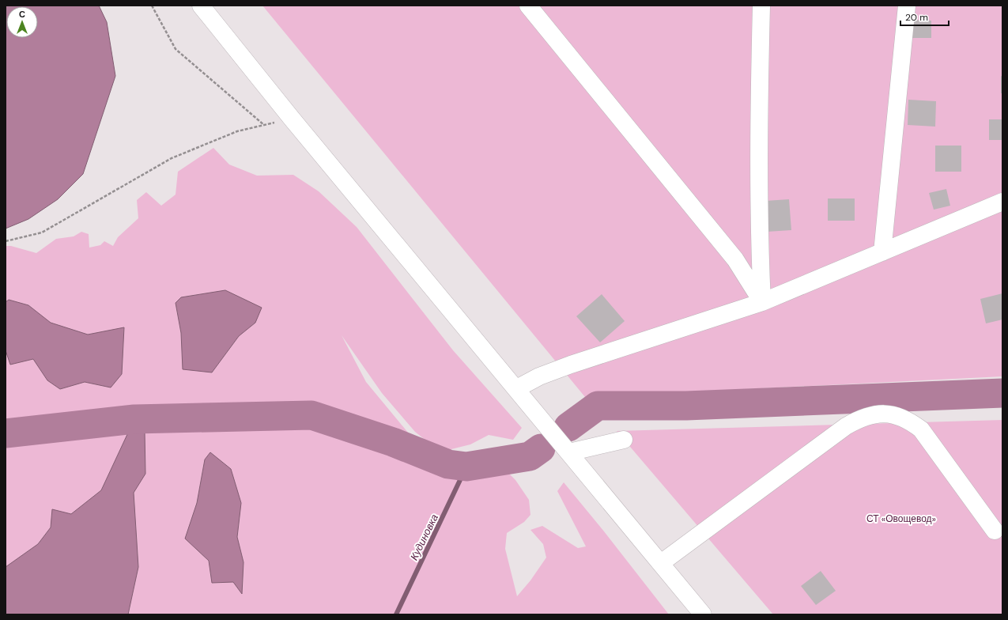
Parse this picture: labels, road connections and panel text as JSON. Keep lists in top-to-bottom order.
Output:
{
  "water": ["Кудиновка"],
  "parks": ["СТ «Овощевод»"],
  "scale_bar": "20 m",
  "north": "top"
}
